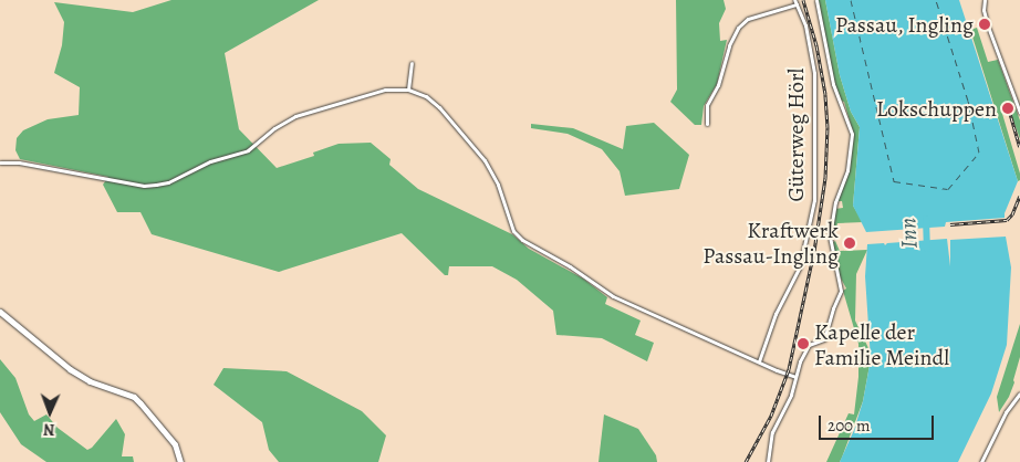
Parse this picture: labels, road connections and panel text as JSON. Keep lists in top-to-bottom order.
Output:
{
  "streets": {
    "street": ["Güterweg Hörl"]
  },
  "water": ["Inn"],
  "places": [
    "Passau, Ingling",
    "Lokschuppen",
    "Kraftwerk Passau-Ingling",
    "Kapelle der Familie Meindl"
  ],
  "scale_bar": "200 m",
  "north": "bottom"
}
